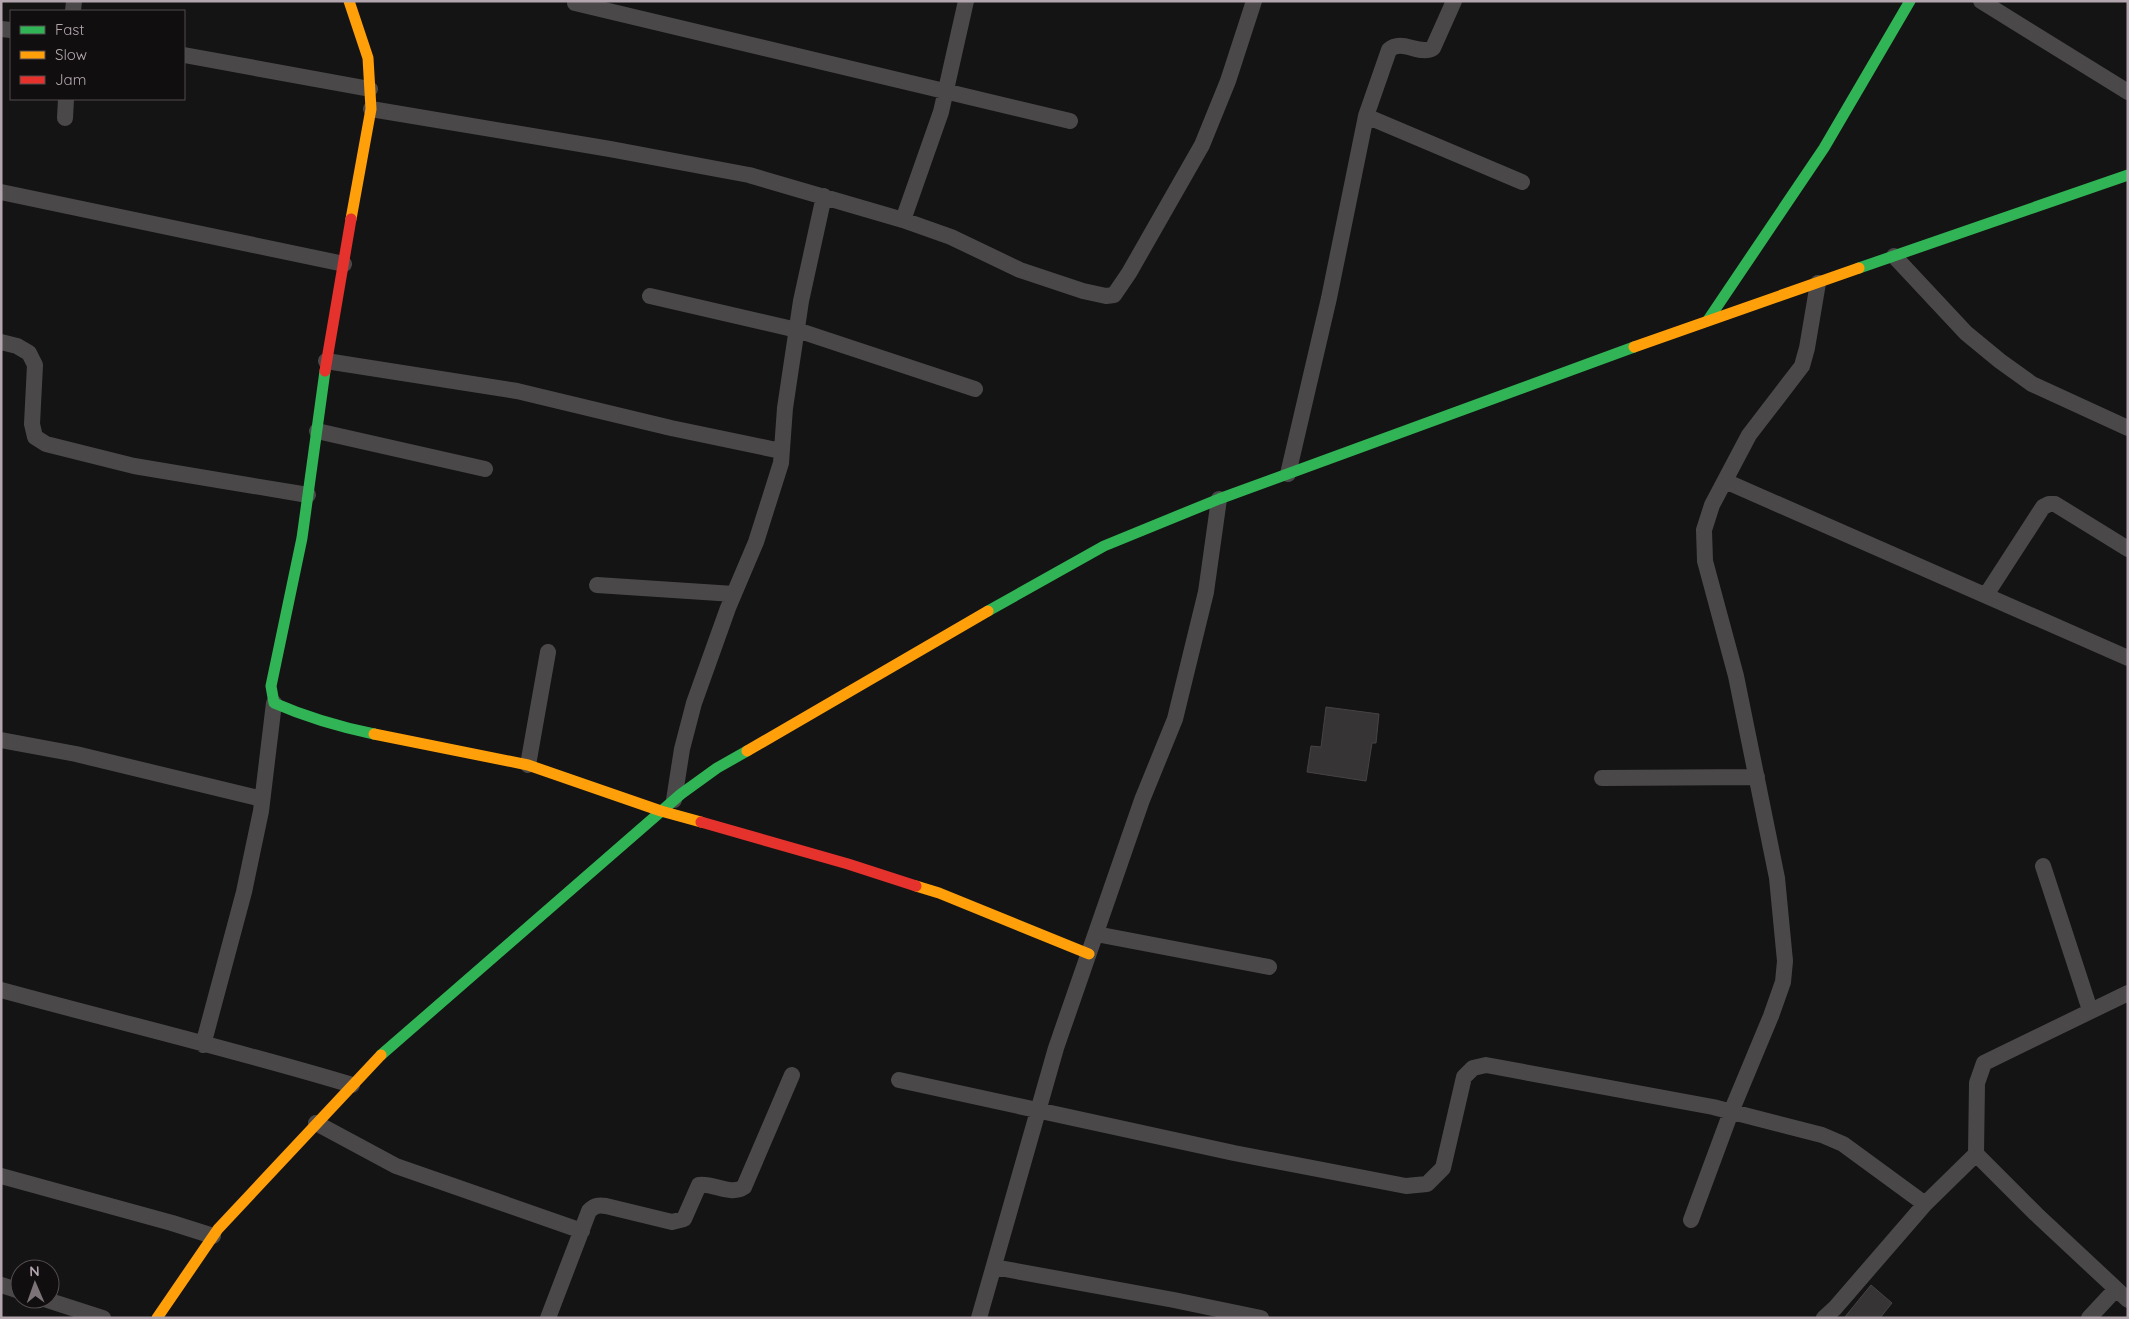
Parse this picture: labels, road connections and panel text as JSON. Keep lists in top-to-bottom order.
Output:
{
  "legend": ["Fast", "Slow", "Jam"],
  "north": "top"
}
